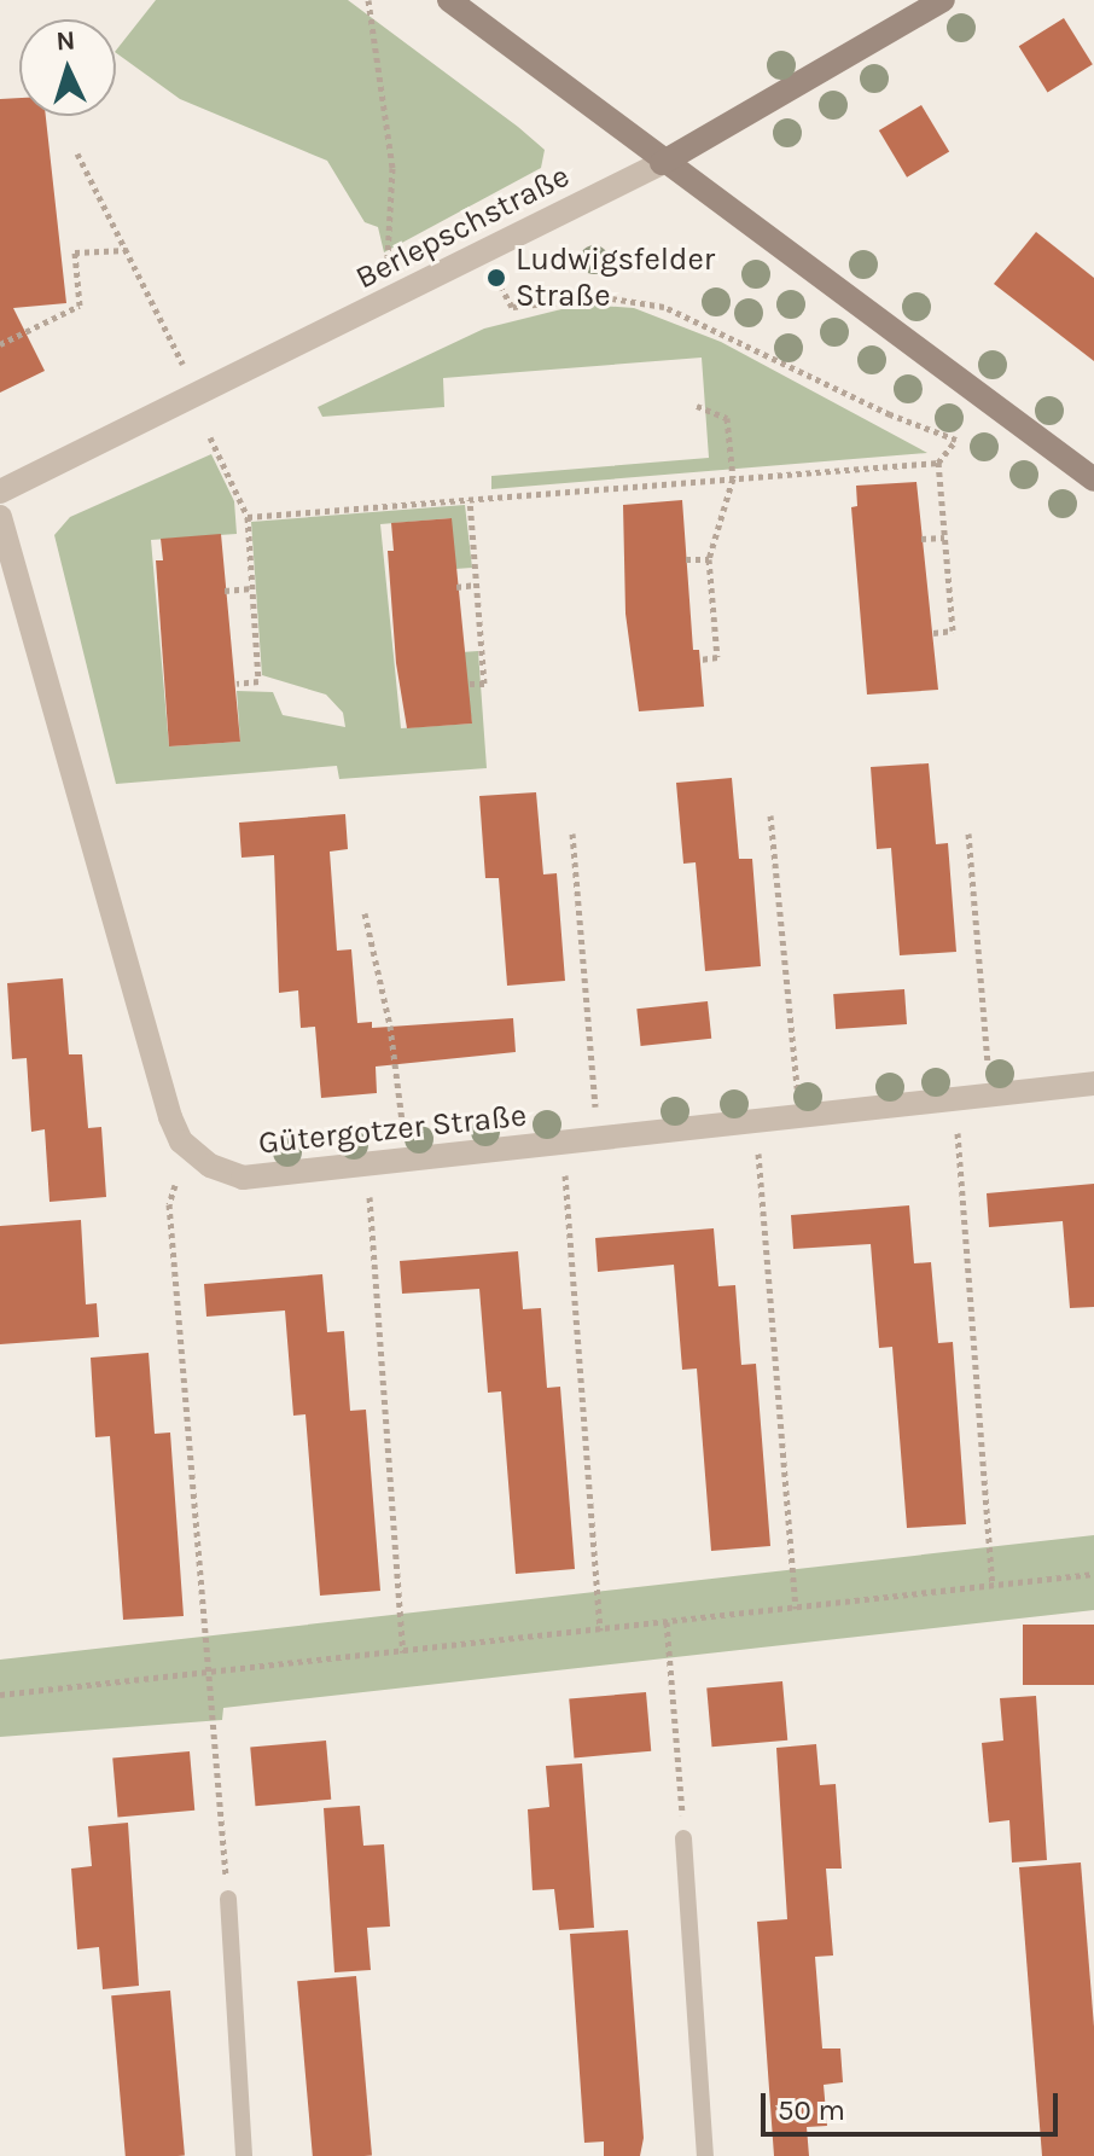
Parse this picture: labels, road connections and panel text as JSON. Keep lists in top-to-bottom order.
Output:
{
  "streets": {
    "street": ["Berlepschstraße", "Gütergotzer Straße"]
  },
  "places": ["Ludwigsfelder Straße"],
  "scale_bar": "50 m",
  "north": "top"
}
